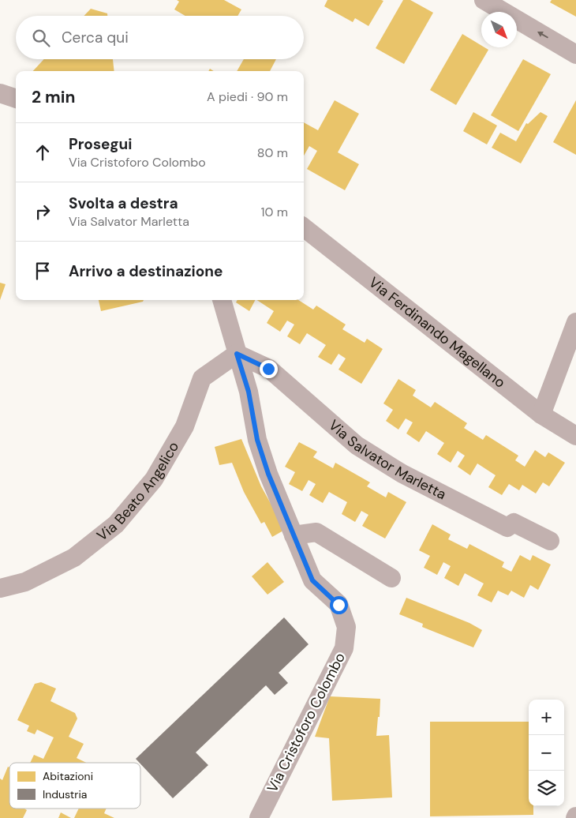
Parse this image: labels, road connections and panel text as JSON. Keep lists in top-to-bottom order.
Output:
{
  "streets": {
    "street": [
      "Via Ferdinando Magellano",
      "Via Salvator Marletta",
      "Via Beato Angelico",
      "Via Cristoforo Colombo"
    ]
  },
  "crossings": [
    ["Via Salvator Marletta", "Via Beato Angelico"],
    ["Via Salvator Marletta", "Via Cristoforo Colombo"],
    ["Via Beato Angelico", "Via Cristoforo Colombo"]
  ],
  "legend": ["Abitazioni", "Industria"],
  "north": "bottom right",
  "page": {
    "search": "Cerca qui",
    "heading": ["2 min", "A piedi · 90 m"],
    "list": [
      ["Prosegui", "Via Cristoforo Colombo", "80 m"],
      ["Svolta a destra", "Via Salvator Marletta", "10 m"],
      "Arrivo a destinazione"
    ],
    "map_buttons": ["+", "−"]
  }
}
